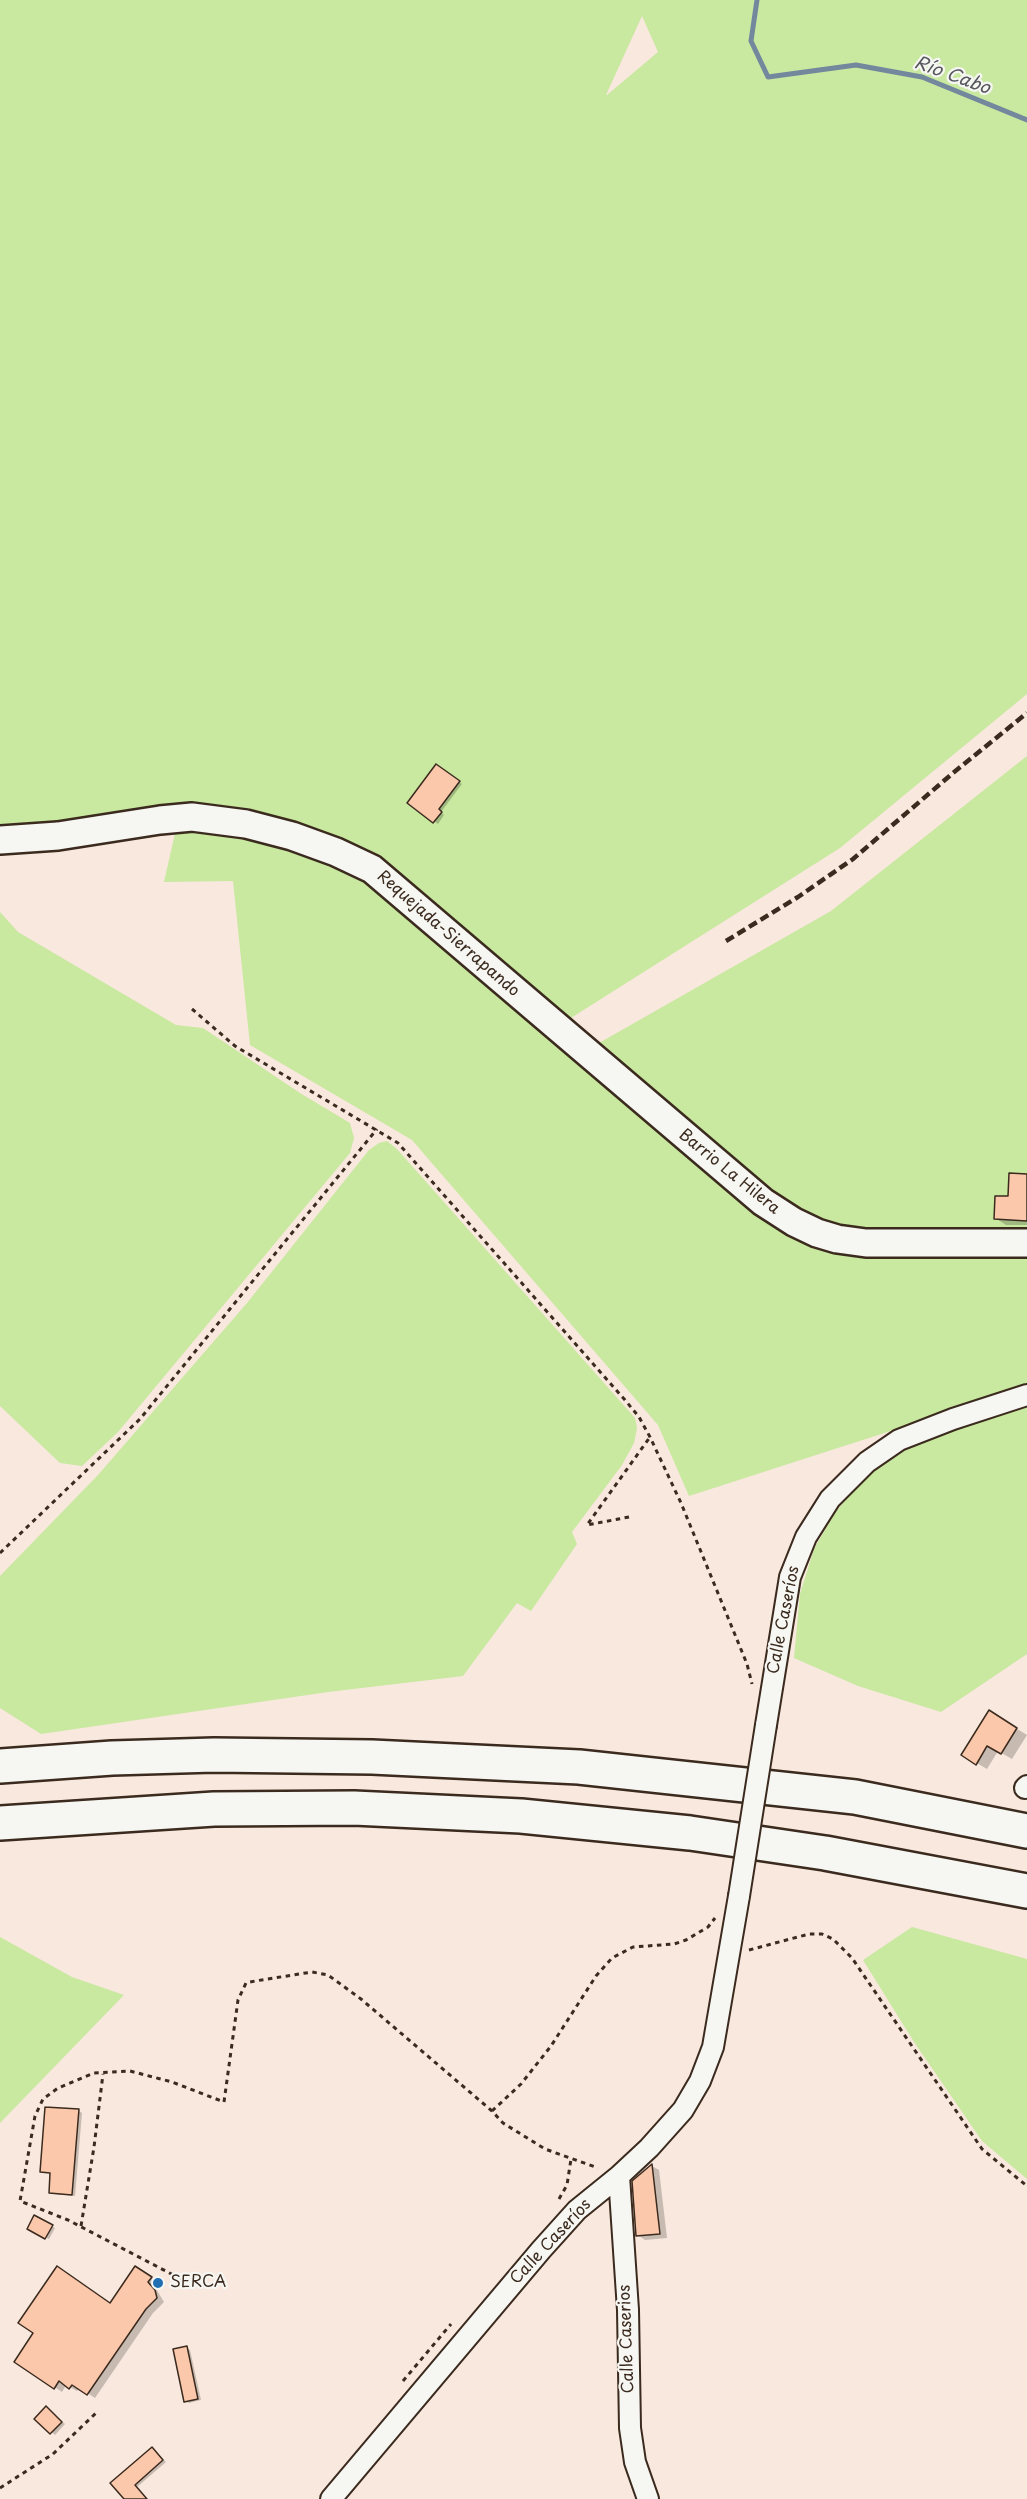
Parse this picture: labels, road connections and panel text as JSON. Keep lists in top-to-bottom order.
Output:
{
  "streets": {
    "street": [
      "Requejada-Sierrapando",
      "Barrio La Hilera",
      "Calle Caseríos",
      "Calle Caserios"
    ]
  },
  "crossings": [
    ["Requejada-Sierrapando", "Barrio La Hilera"],
    ["Calle Caseríos", "Calle Caserios"]
  ],
  "water": ["Río Cabo"],
  "places": ["SERCA"]
}
